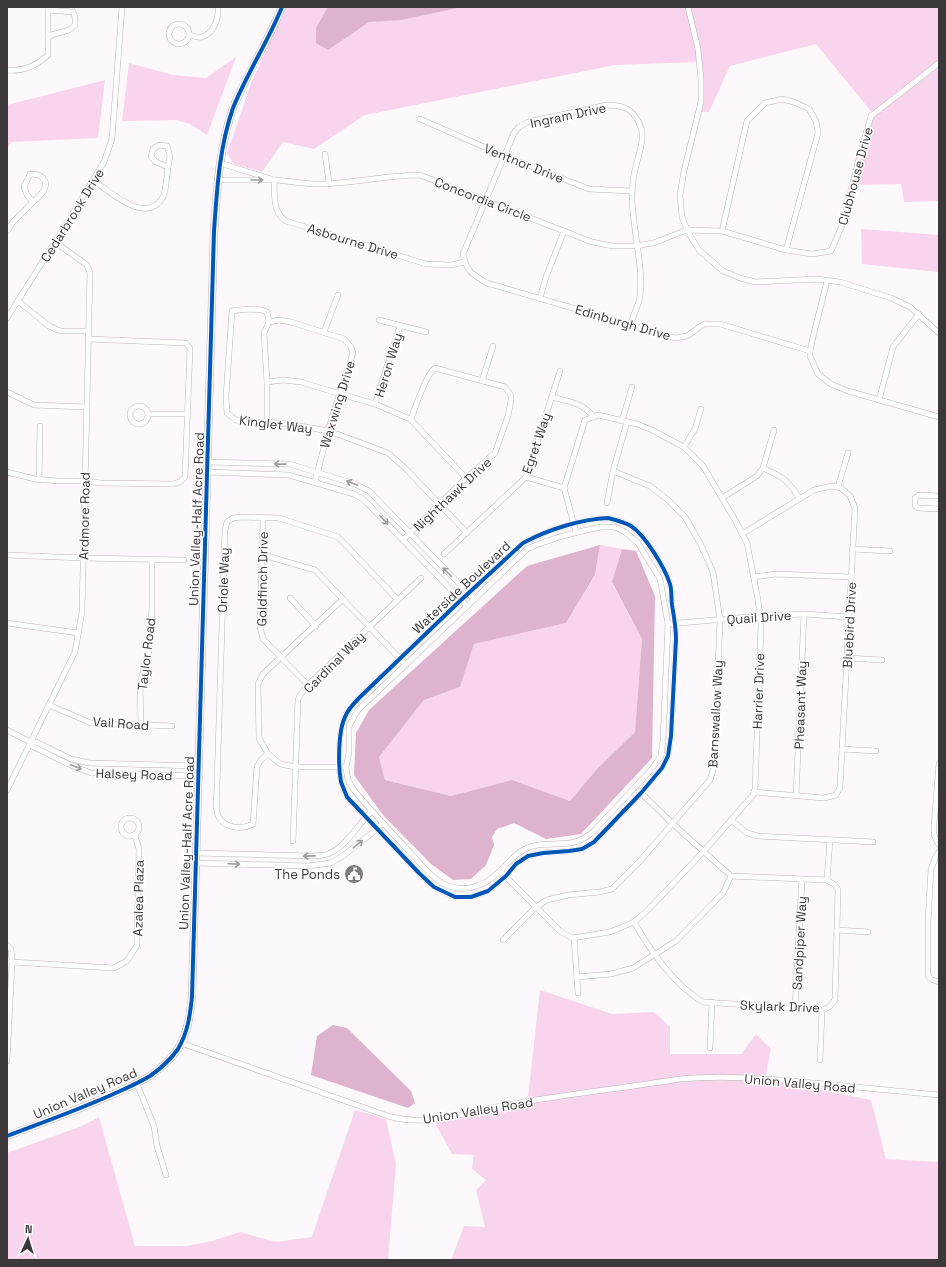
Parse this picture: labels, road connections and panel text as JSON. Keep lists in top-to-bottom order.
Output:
{
  "streets": {
    "street": [
      "Ingram Drive",
      "Ventnor Drive",
      "Clubhouse Drive",
      "Concordia Circle",
      "Cedarbrook Drive",
      "Asbourne Drive",
      "Edinburgh Drive",
      "Heron Way",
      "Waxwing Drive",
      "Kinglet Way",
      "Egret Way",
      "Nighthawk Drive",
      "Ardmore Road",
      "Union Valley-Half Acre Road",
      "Goldfinch Drive",
      "Oriole Way",
      "Waterside Boulevard",
      "Quail Drive",
      "Bluebird Drive",
      "Taylor Road",
      "Cardinal Way",
      "Harrier Drive",
      "Pheasant Way",
      "Barnswallow Way",
      "Vail Road",
      "Halsey Road",
      "Azalea Plaza",
      "Sandpiper Way",
      "Skylark Drive",
      "Union Valley Road"
    ]
  },
  "crossings": [
    ["Ingram Drive", "Ventnor Drive"],
    ["Ingram Drive", "Concordia Circle"],
    ["Ingram Drive", "Asbourne Drive"],
    ["Ingram Drive", "Edinburgh Drive"],
    ["Concordia Circle", "Asbourne Drive"],
    ["Concordia Circle", "Union Valley-Half Acre Road"],
    ["Cedarbrook Drive", "Ardmore Road"],
    ["Asbourne Drive", "Edinburgh Drive"],
    ["Waxwing Drive", "Kinglet Way"],
    ["Kinglet Way", "Egret Way"],
    ["Kinglet Way", "Nighthawk Drive"],
    ["Ardmore Road", "Vail Road"],
    ["Ardmore Road", "Halsey Road"],
    ["Union Valley-Half Acre Road", "Halsey Road"],
    ["Union Valley-Half Acre Road", "Union Valley Road"],
    ["Goldfinch Drive", "Oriole Way"],
    ["Goldfinch Drive", "Cardinal Way"],
    ["Oriole Way", "Cardinal Way"],
    ["Waterside Boulevard", "Quail Drive"],
    ["Quail Drive", "Bluebird Drive"],
    ["Quail Drive", "Harrier Drive"],
    ["Quail Drive", "Pheasant Way"],
    ["Quail Drive", "Barnswallow Way"],
    ["Bluebird Drive", "Harrier Drive"],
    ["Bluebird Drive", "Pheasant Way"],
    ["Taylor Road", "Vail Road"],
    ["Sandpiper Way", "Skylark Drive"]
  ],
  "places": {
    "public building": ["The Ponds"]
  },
  "north": "top"
}
